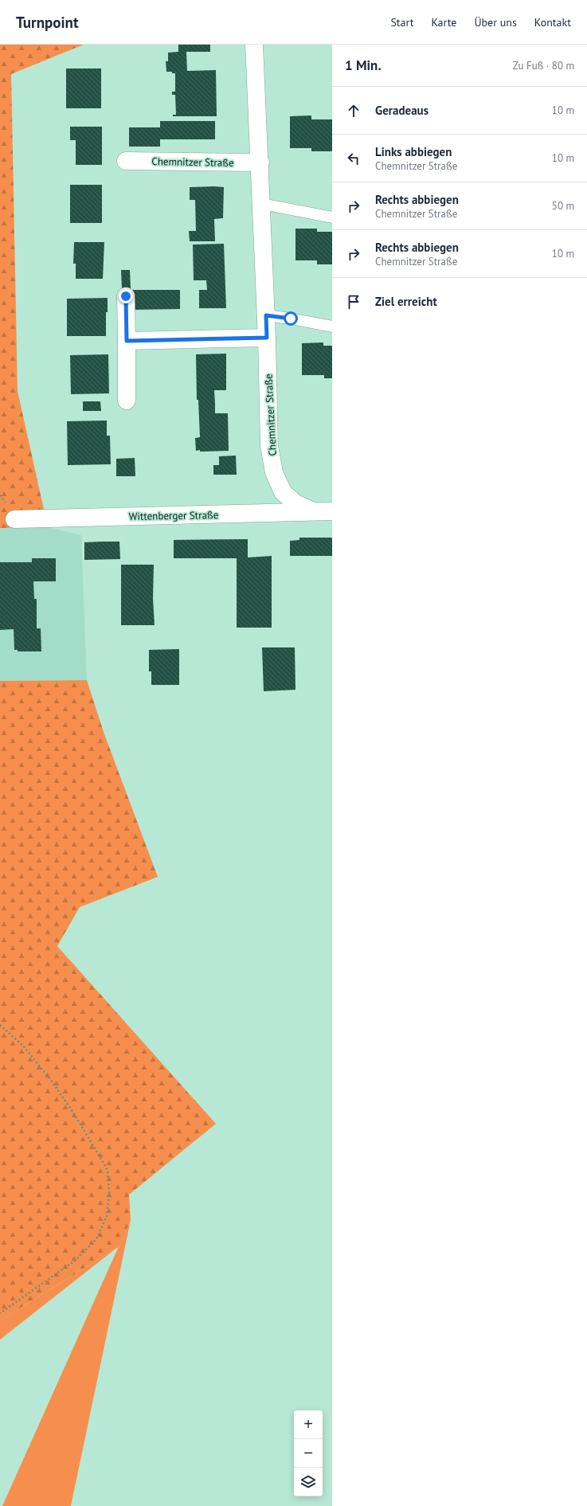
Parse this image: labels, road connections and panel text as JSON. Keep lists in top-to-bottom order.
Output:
{
  "streets": {
    "street": ["Chemnitzer Straße", "Wittenberger Straße"]
  },
  "crossings": [
    ["Chemnitzer Straße", "Wittenberger Straße"]
  ],
  "page": {
    "header": "Turnpoint",
    "nav": [
      "Start",
      "Karte",
      "Über uns",
      "Kontakt"
    ],
    "heading": ["1 Min.", "Zu Fuß · 80 m"],
    "list": [
      ["Geradeaus", "10 m"],
      ["Links abbiegen", "Chemnitzer Straße", "10 m"],
      ["Rechts abbiegen", "Chemnitzer Straße", "50 m"],
      ["Rechts abbiegen", "Chemnitzer Straße", "10 m"],
      "Ziel erreicht"
    ],
    "map_buttons": ["+", "−"]
  }
}
